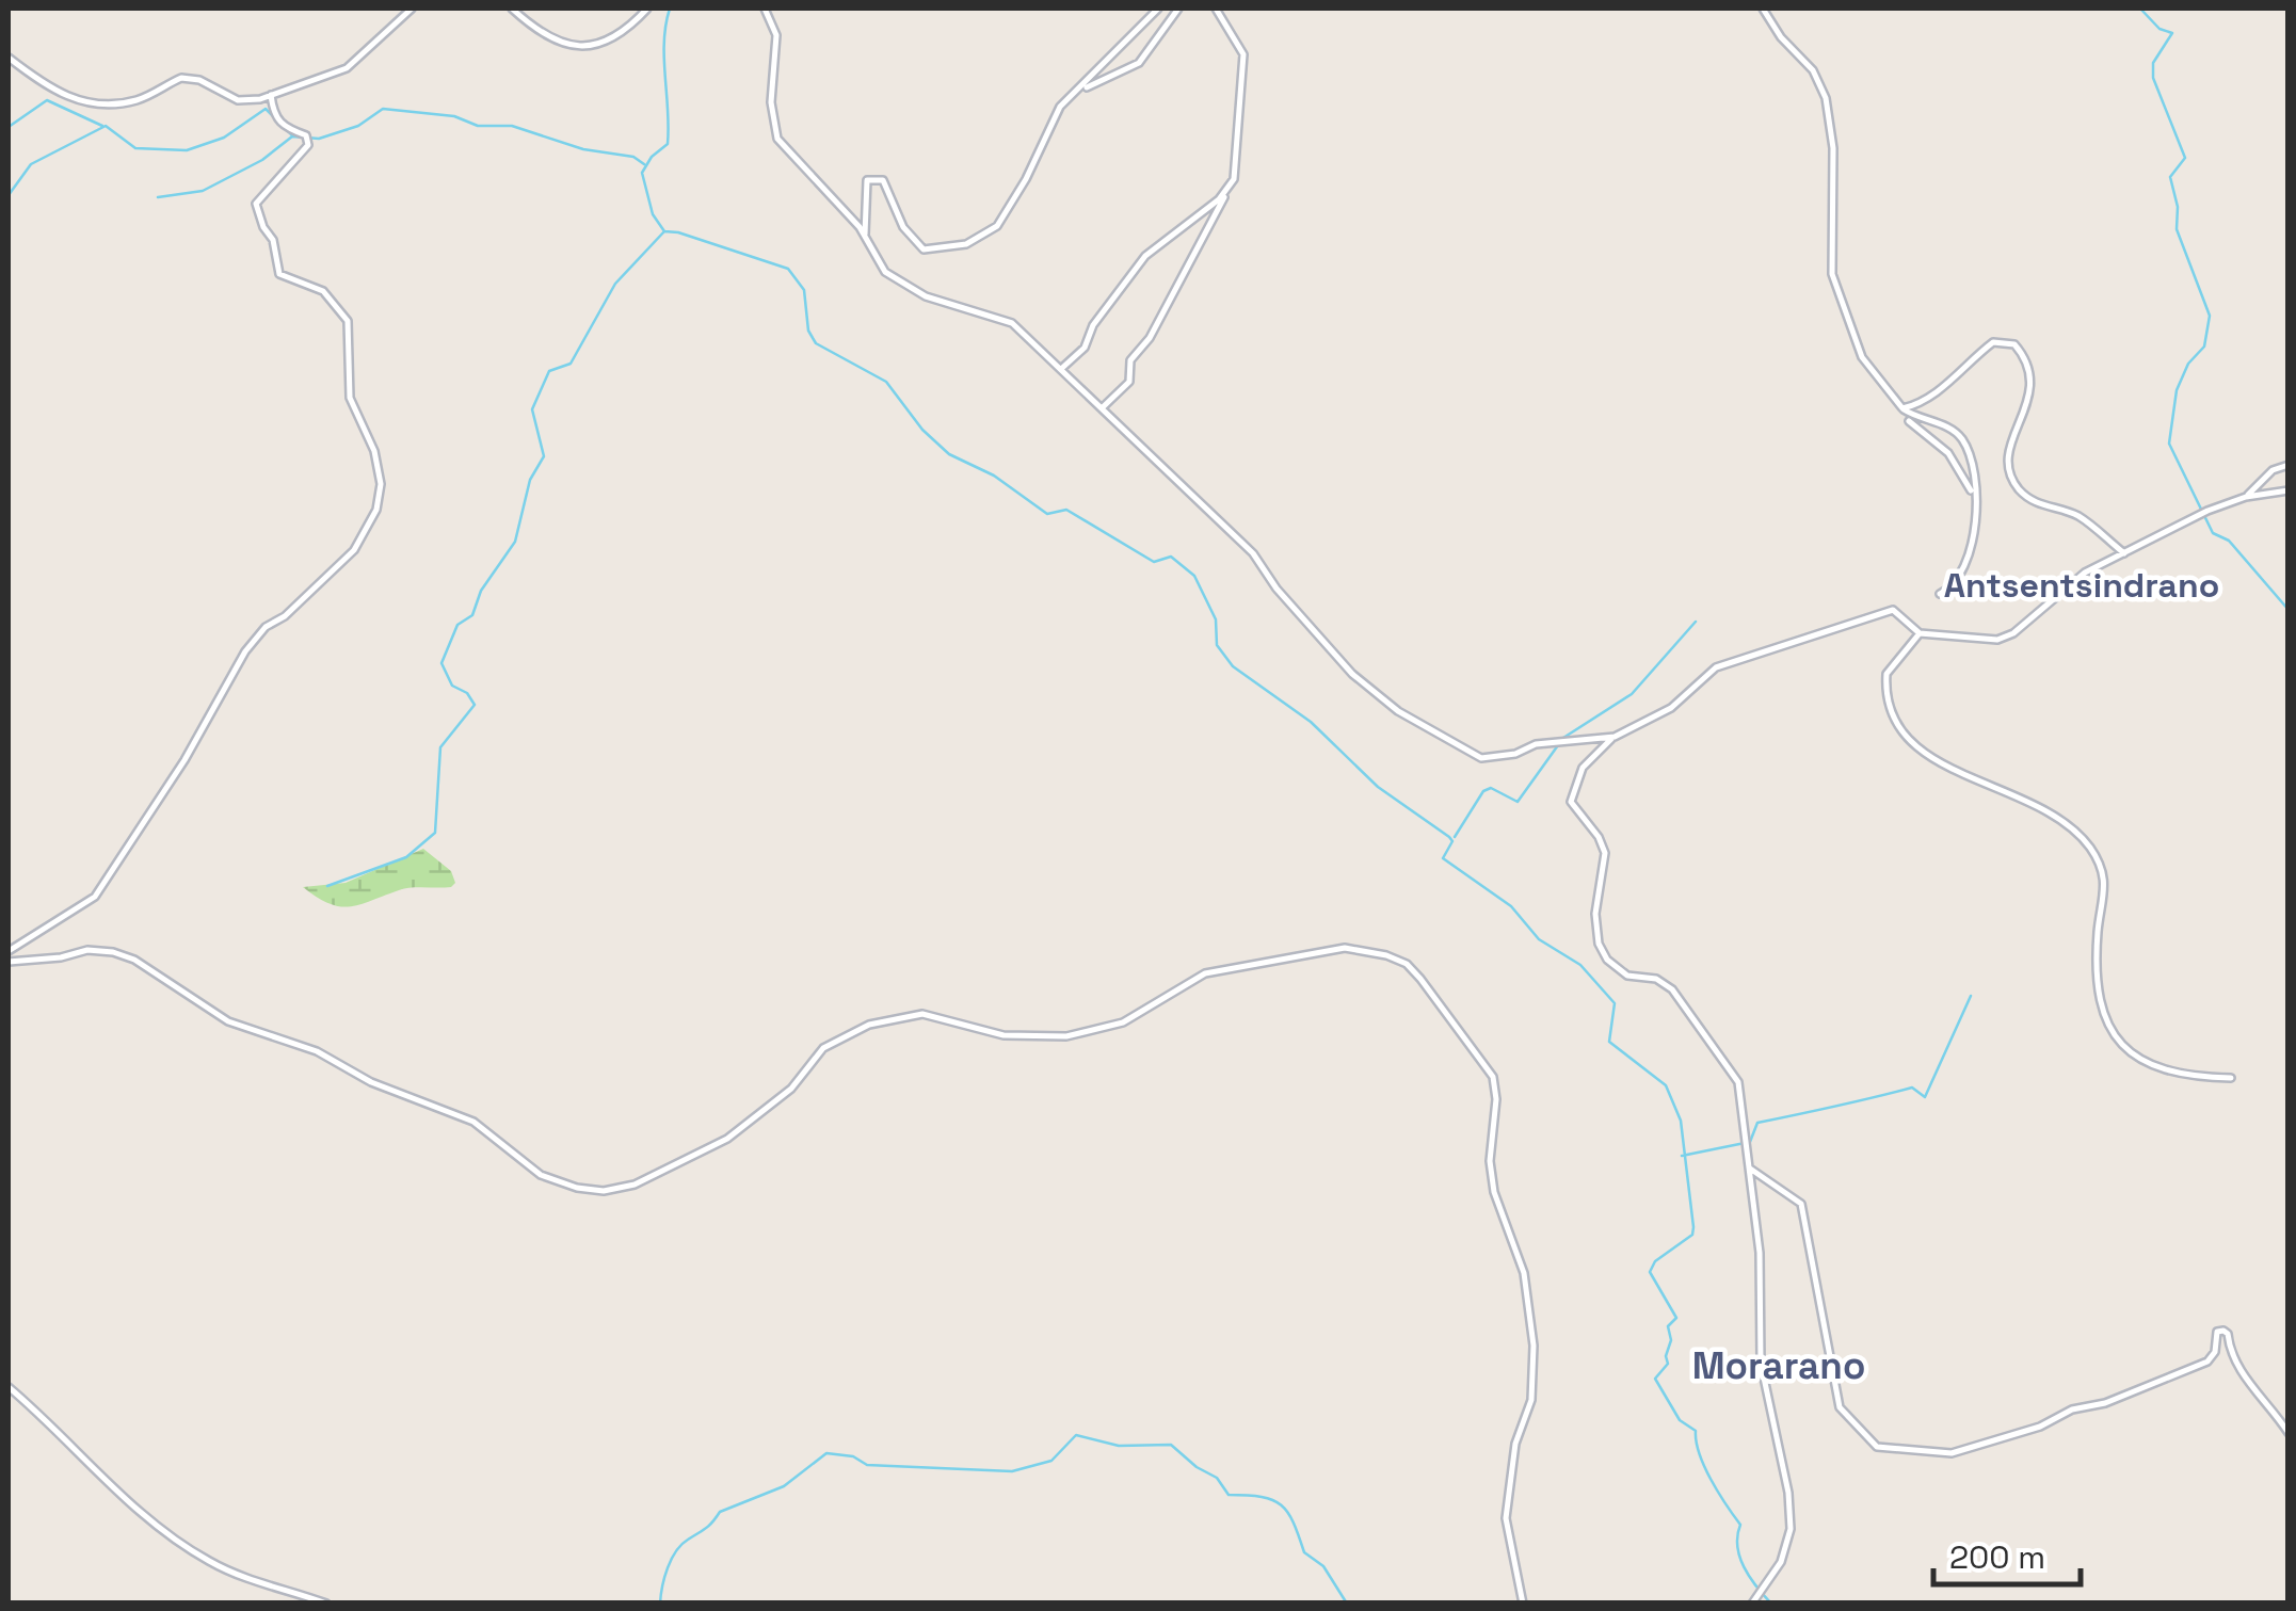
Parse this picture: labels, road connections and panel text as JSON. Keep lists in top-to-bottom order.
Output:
{
  "districts": ["Antsentsindrano", "Morarano"],
  "scale_bar": "200 m"
}
